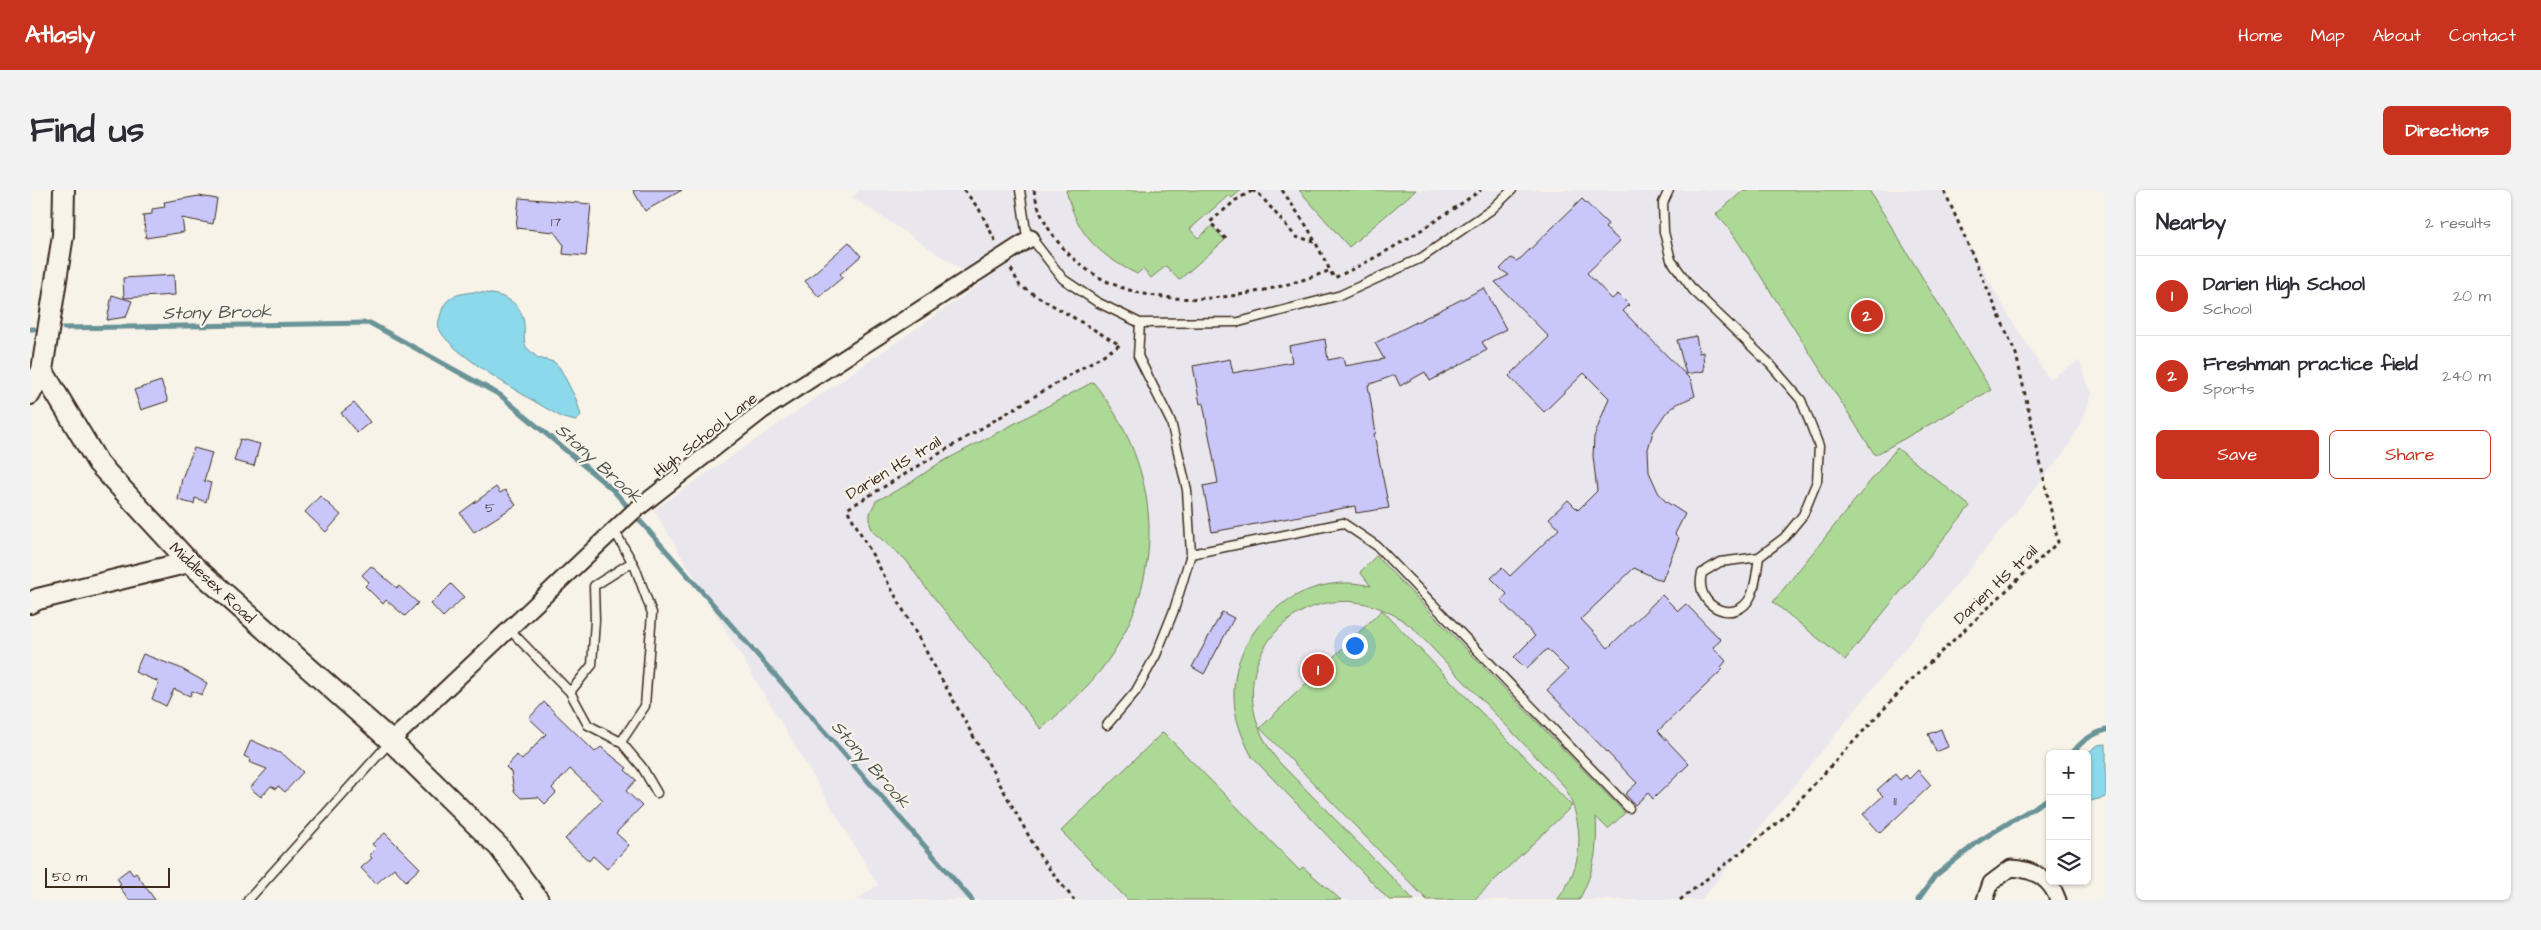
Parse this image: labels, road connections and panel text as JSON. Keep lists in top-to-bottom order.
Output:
{
  "streets": {
    "main road": ["Middlesex Road"],
    "street": ["High School Lane"],
    "path": ["Darien HS trail"]
  },
  "crossings": [
    ["High School Lane", "Darien HS trail"],
    ["High School Lane", "Middlesex Road"]
  ],
  "water": ["Stony Brook"],
  "house_numbers": ["17", "5", "11"],
  "scale_bar": "50 m",
  "page": {
    "header": "Atlasly",
    "nav": [
      "Home",
      "Map",
      "About",
      "Contact"
    ],
    "title": "Find us",
    "buttons": [
      "Directions",
      ["Save", "Share"]
    ],
    "heading": ["Nearby", "2 results"],
    "list": [
      {
        "mark": "1",
        "name": "Darien High School",
        "note": "School",
        "value": "20 m"
      },
      {
        "mark": "2",
        "name": "Freshman practice field",
        "note": "Sports",
        "value": "240 m"
      }
    ],
    "pins": ["2", "1"],
    "map_buttons": ["+", "−"],
    "scale": "50 m"
  }
}
